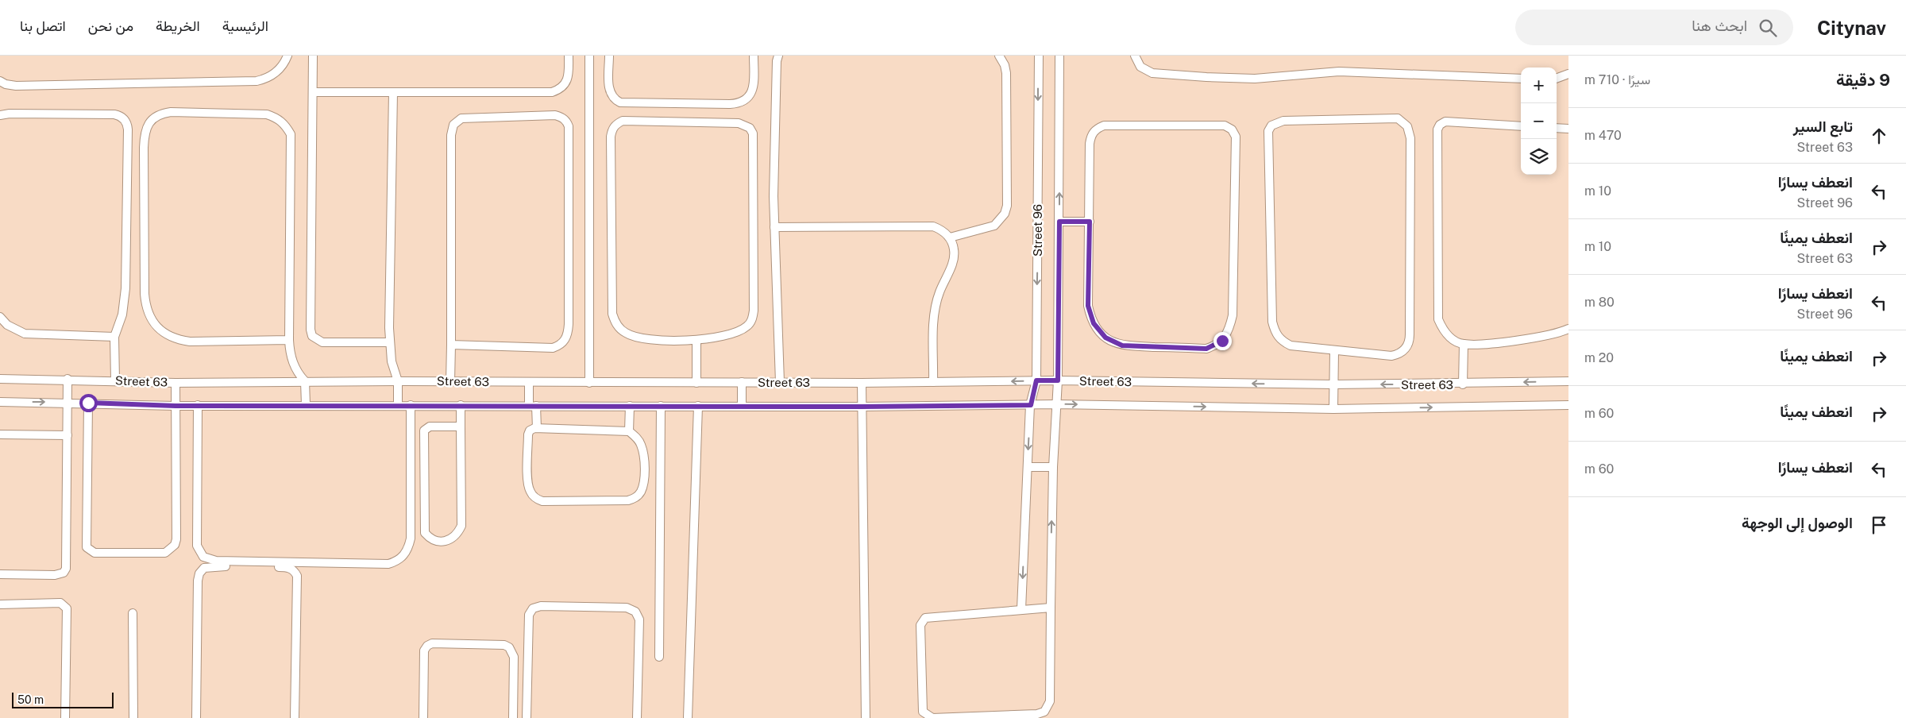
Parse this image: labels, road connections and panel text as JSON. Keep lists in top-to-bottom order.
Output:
{
  "streets": {
    "lane": ["Street 96", "Street 63"]
  },
  "crossings": [
    ["Street 96", "Street 63"]
  ],
  "scale_bar": "50 m",
  "page": {
    "header": "Citynav",
    "search": "ابحث هنا",
    "nav": [
      "الرئيسية",
      "الخريطة",
      "من نحن",
      "اتصل بنا"
    ],
    "heading": ["9 دقيقة", "سيرًا · 710 m"],
    "map_buttons": ["+", "−"],
    "list": [
      ["تابع السير", "Street 63", "470 m"],
      ["انعطف يسارًا", "Street 96", "10 m"],
      ["انعطف يمينًا", "Street 63", "10 m"],
      ["انعطف يسارًا", "Street 96", "80 m"],
      ["انعطف يمينًا", "20 m"],
      ["انعطف يمينًا", "60 m"],
      ["انعطف يسارًا", "60 m"],
      "الوصول إلى الوجهة"
    ],
    "scale": "50 m"
  }
}
